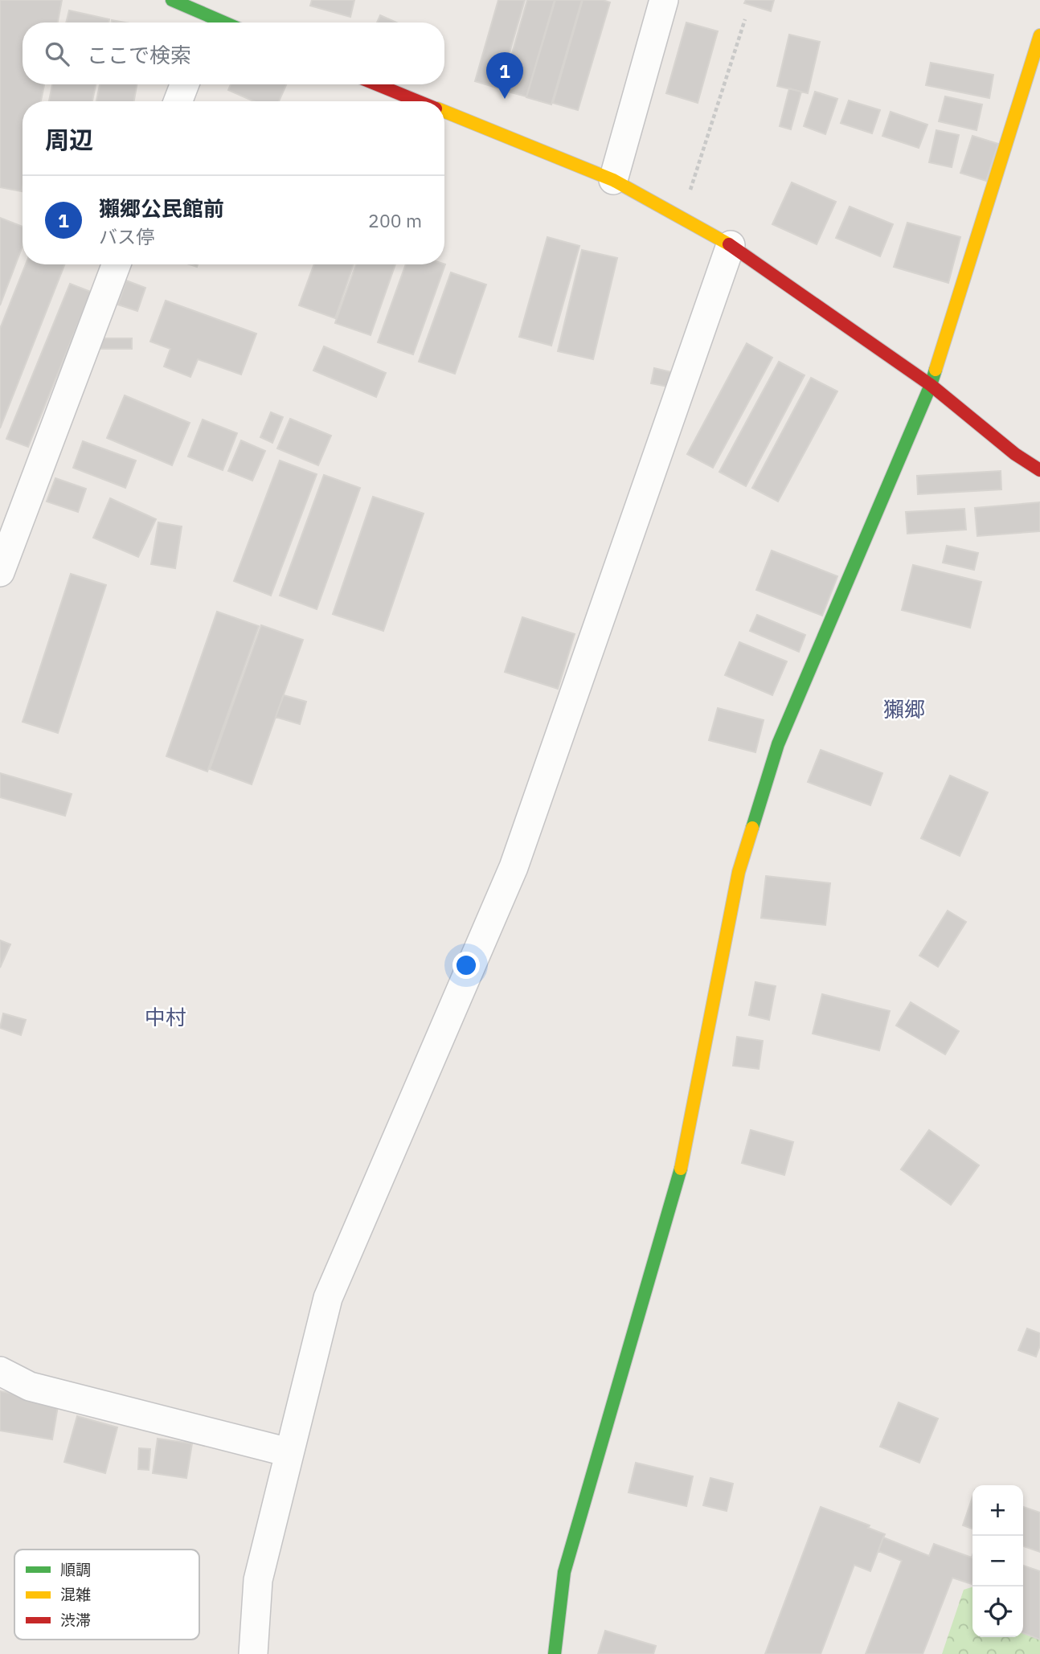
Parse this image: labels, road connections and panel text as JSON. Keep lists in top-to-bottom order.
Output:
{
  "districts": ["獺郷", "中村"],
  "legend": ["順調", "混雑", "渋滞"],
  "page": {
    "search": "ここで検索",
    "pins": "1",
    "heading": "周辺",
    "list": [
      {
        "mark": "1",
        "name": "獺郷公民館前",
        "note": "バス停",
        "value": "200 m"
      }
    ],
    "map_buttons": ["+", "−"]
  }
}
